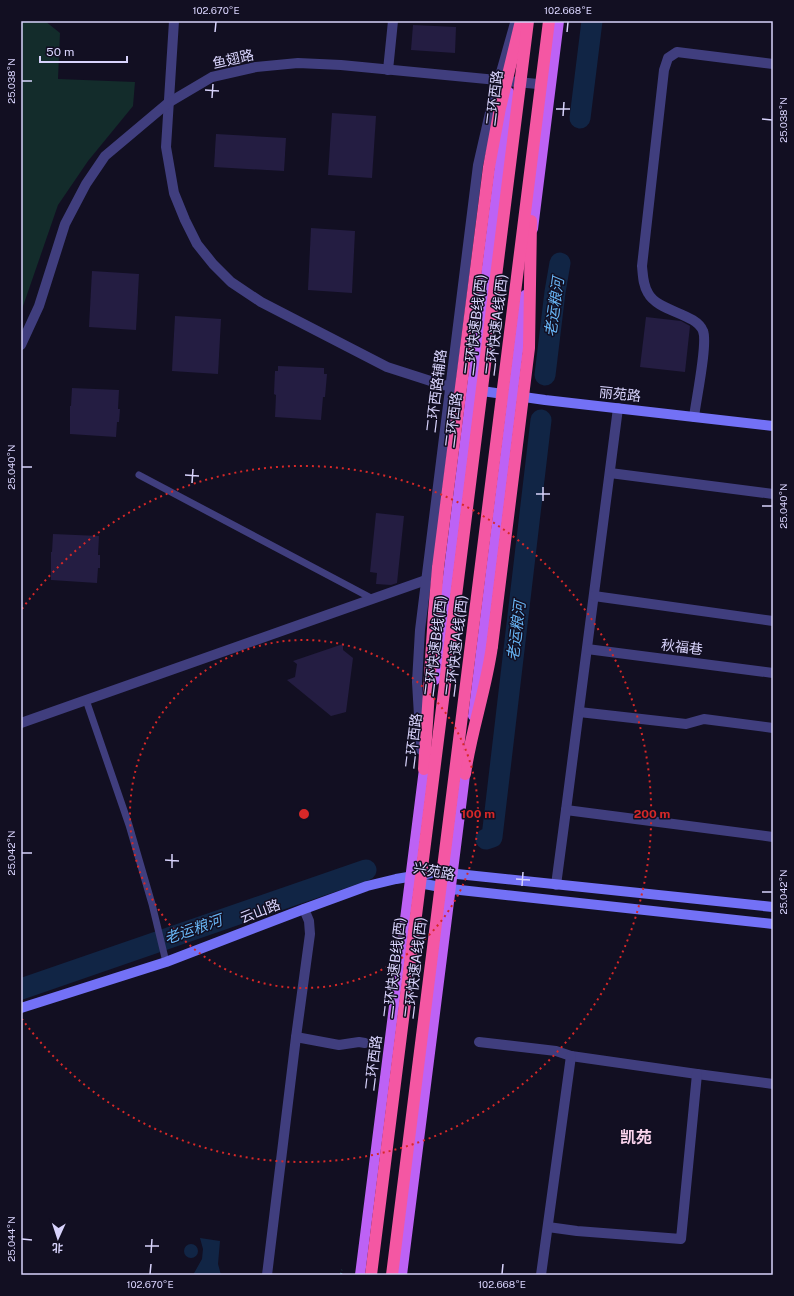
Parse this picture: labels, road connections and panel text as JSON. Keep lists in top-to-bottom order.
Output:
{
  "streets": {
    "highway": ["二环快速B线(西)", "二环快速A线(西)"],
    "main road": [
      "二环西路",
      "丽苑路",
      "兴苑路",
      "云山路"
    ],
    "street": ["鱼翅路", "二环西路辅路", "秋福巷"]
  },
  "crossings": [
    ["鱼翅路", "二环西路"],
    ["鱼翅路", "二环西路辅路"],
    ["二环西路", "二环西路辅路"],
    ["二环西路", "丽苑路"],
    ["二环西路", "兴苑路"],
    ["兴苑路", "云山路"]
  ],
  "districts": ["凯苑"],
  "water": ["老运粮河"],
  "scale_bar": "50 m",
  "north": "bottom",
  "coordinates": [
    "102.670°E",
    "102.668°E",
    "25.038°N",
    "25.040°N",
    "25.042°N",
    "25.044°N"
  ],
  "rings": ["100 m", "200 m"]
}
